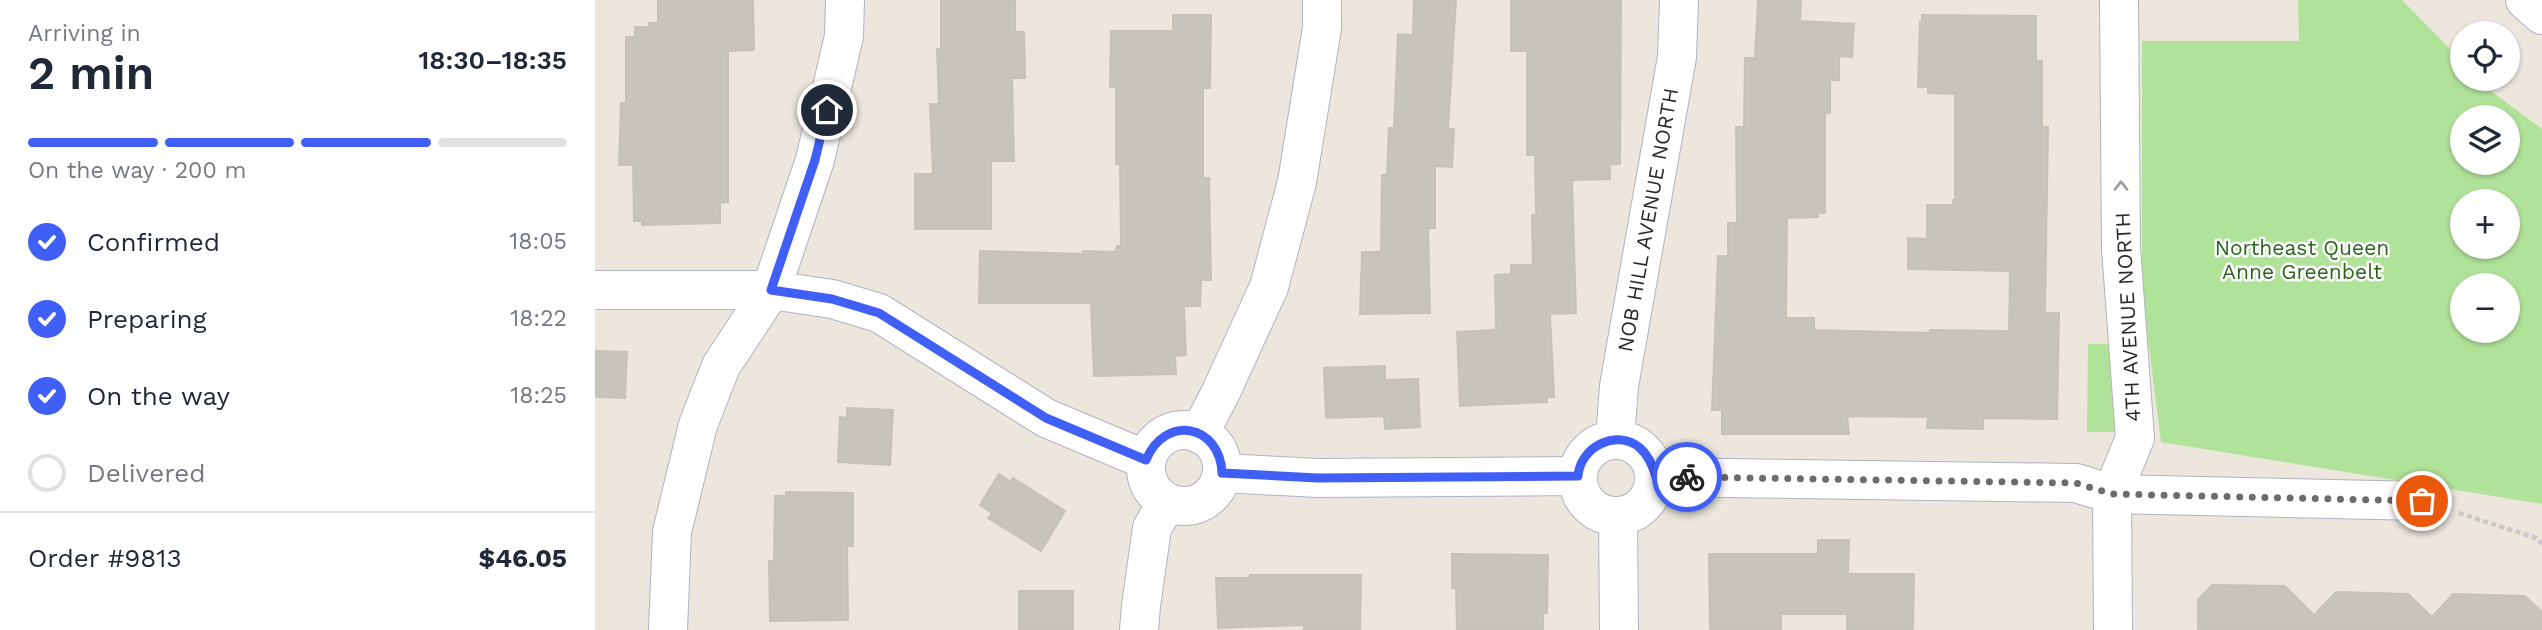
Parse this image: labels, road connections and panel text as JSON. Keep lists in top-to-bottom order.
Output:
{
  "streets": {
    "street": ["NOB HILL AVENUE NORTH", "4TH AVENUE NORTH"]
  },
  "one_way": ["4TH AVENUE NORTH"],
  "parks": ["Northeast Queen Anne Greenbelt"],
  "page": {
    "heading": ["2 min", "Arriving in", "18:30–18:35"],
    "panel": ["Order #9813", "$46.05"],
    "map_buttons": ["+", "−"],
    "bar": "On the way · 200 m",
    "list": [
      ["Confirmed", "18:05"],
      ["Preparing", "18:22"],
      ["On the way", "18:25"],
      "Delivered"
    ]
  }
}
